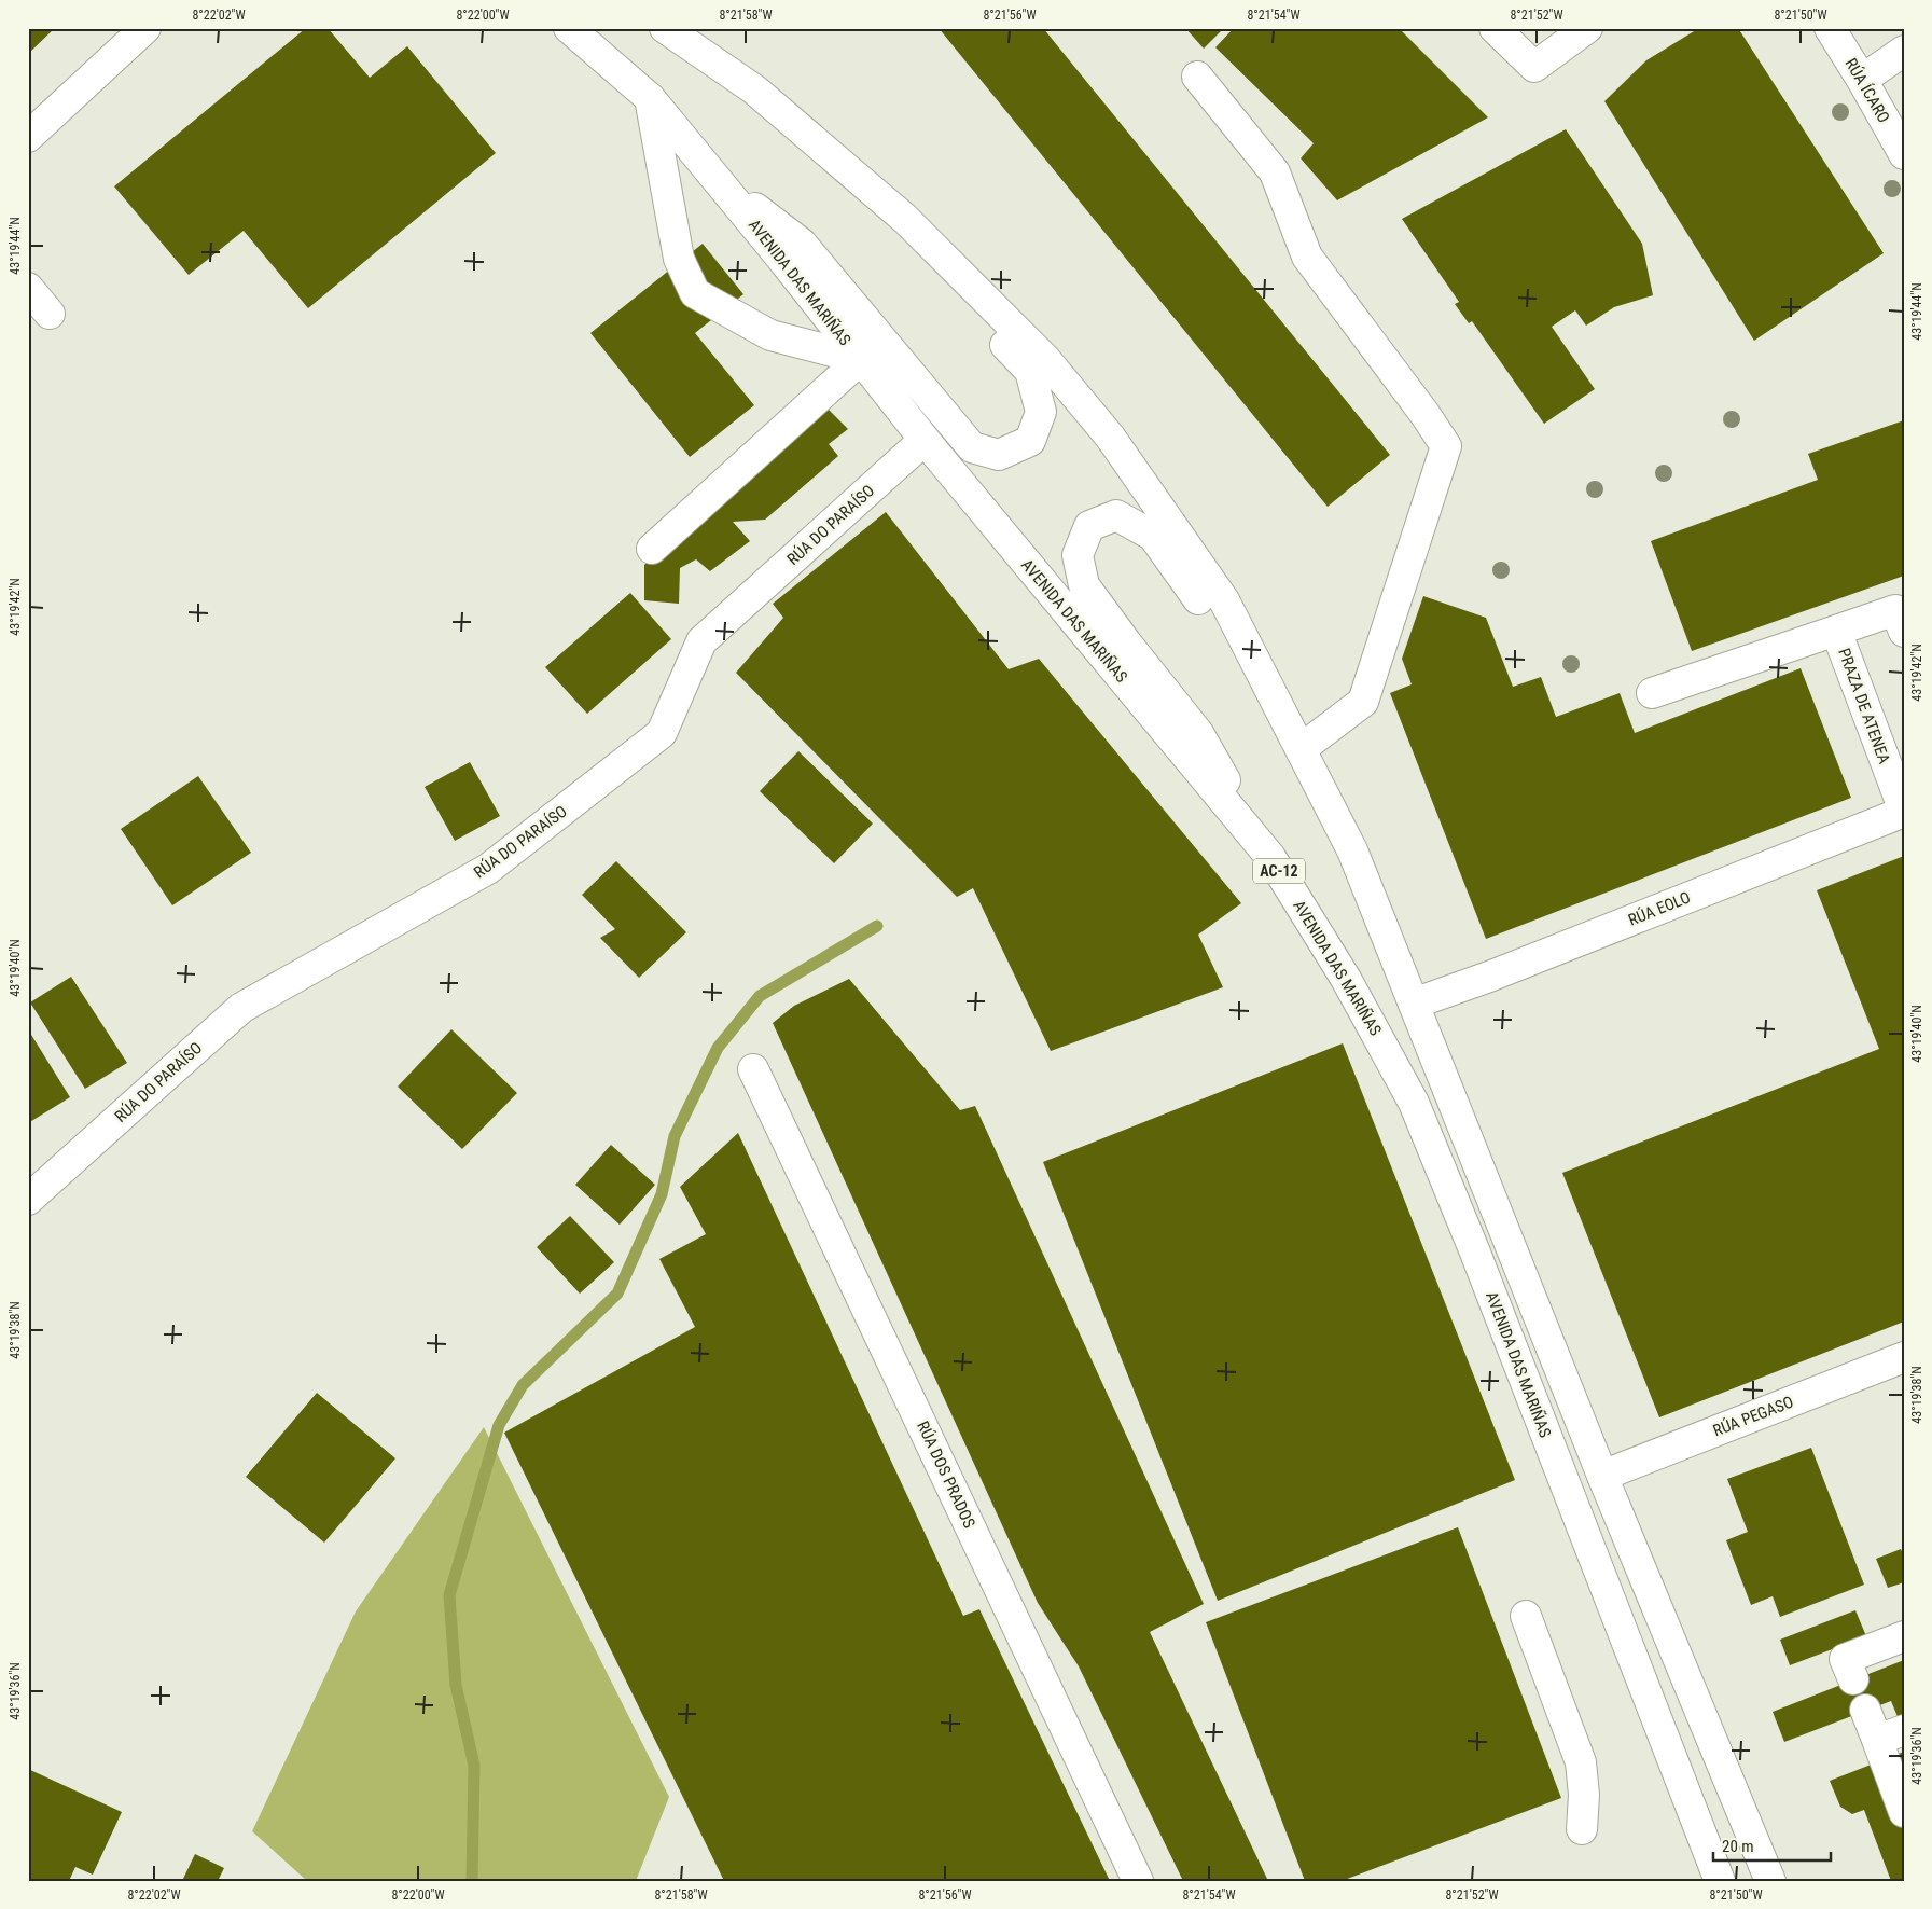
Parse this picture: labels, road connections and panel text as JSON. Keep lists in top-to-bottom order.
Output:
{
  "streets": {
    "main road": [
      "RÚA ÍCARO",
      "AVENIDA DAS MARIÑAS",
      "RÚA DO PARAÍSO",
      "PRAZA DE ATENEA",
      "AC-12",
      "RÚA EOLO",
      "RÚA PEGASO",
      "RÚA DOS PRADOS"
    ]
  },
  "crossings": [
    ["AVENIDA DAS MARIÑAS", "RÚA DO PARAÍSO"],
    ["PRAZA DE ATENEA", "RÚA EOLO"]
  ],
  "scale_bar": "20 m",
  "coordinates": [
    "8°22'02\"W",
    "8°22'00\"W",
    "8°21'58\"W",
    "8°21'56\"W",
    "8°21'54\"W",
    "8°21'52\"W",
    "8°21'50\"W",
    "43°19'44\"N",
    "43°19'42\"N",
    "43°19'40\"N",
    "43°19'38\"N",
    "43°19'36\"N"
  ]
}
